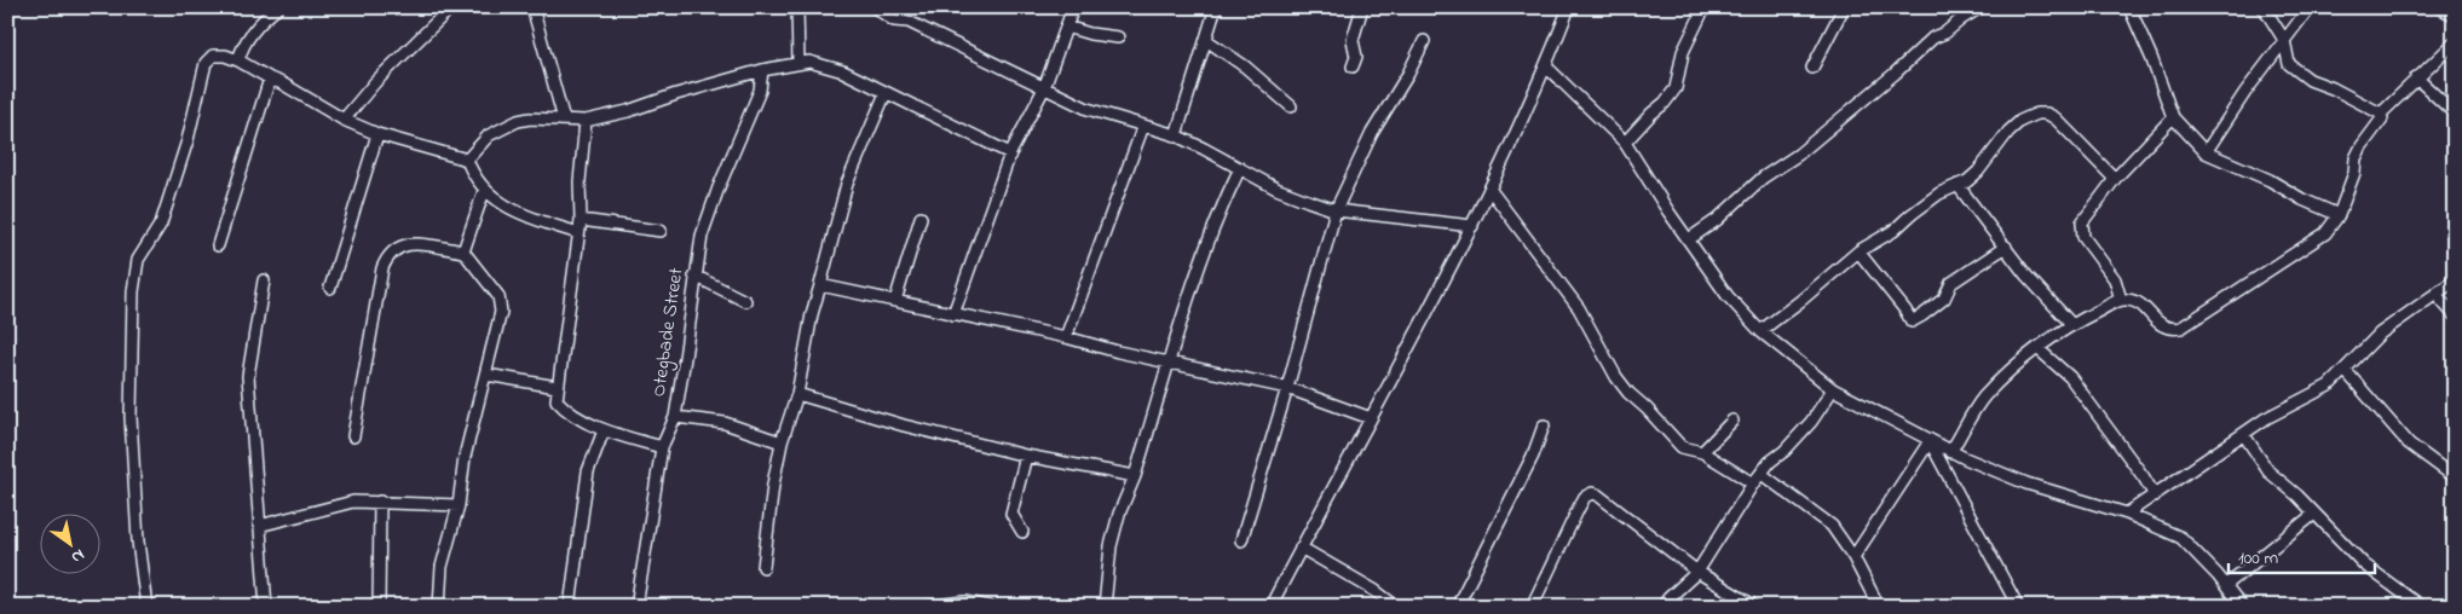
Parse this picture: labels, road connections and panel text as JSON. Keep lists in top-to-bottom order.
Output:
{
  "streets": {
    "street": ["Otegbade Street"]
  },
  "scale_bar": "100 m",
  "north": "bottom right"
}
